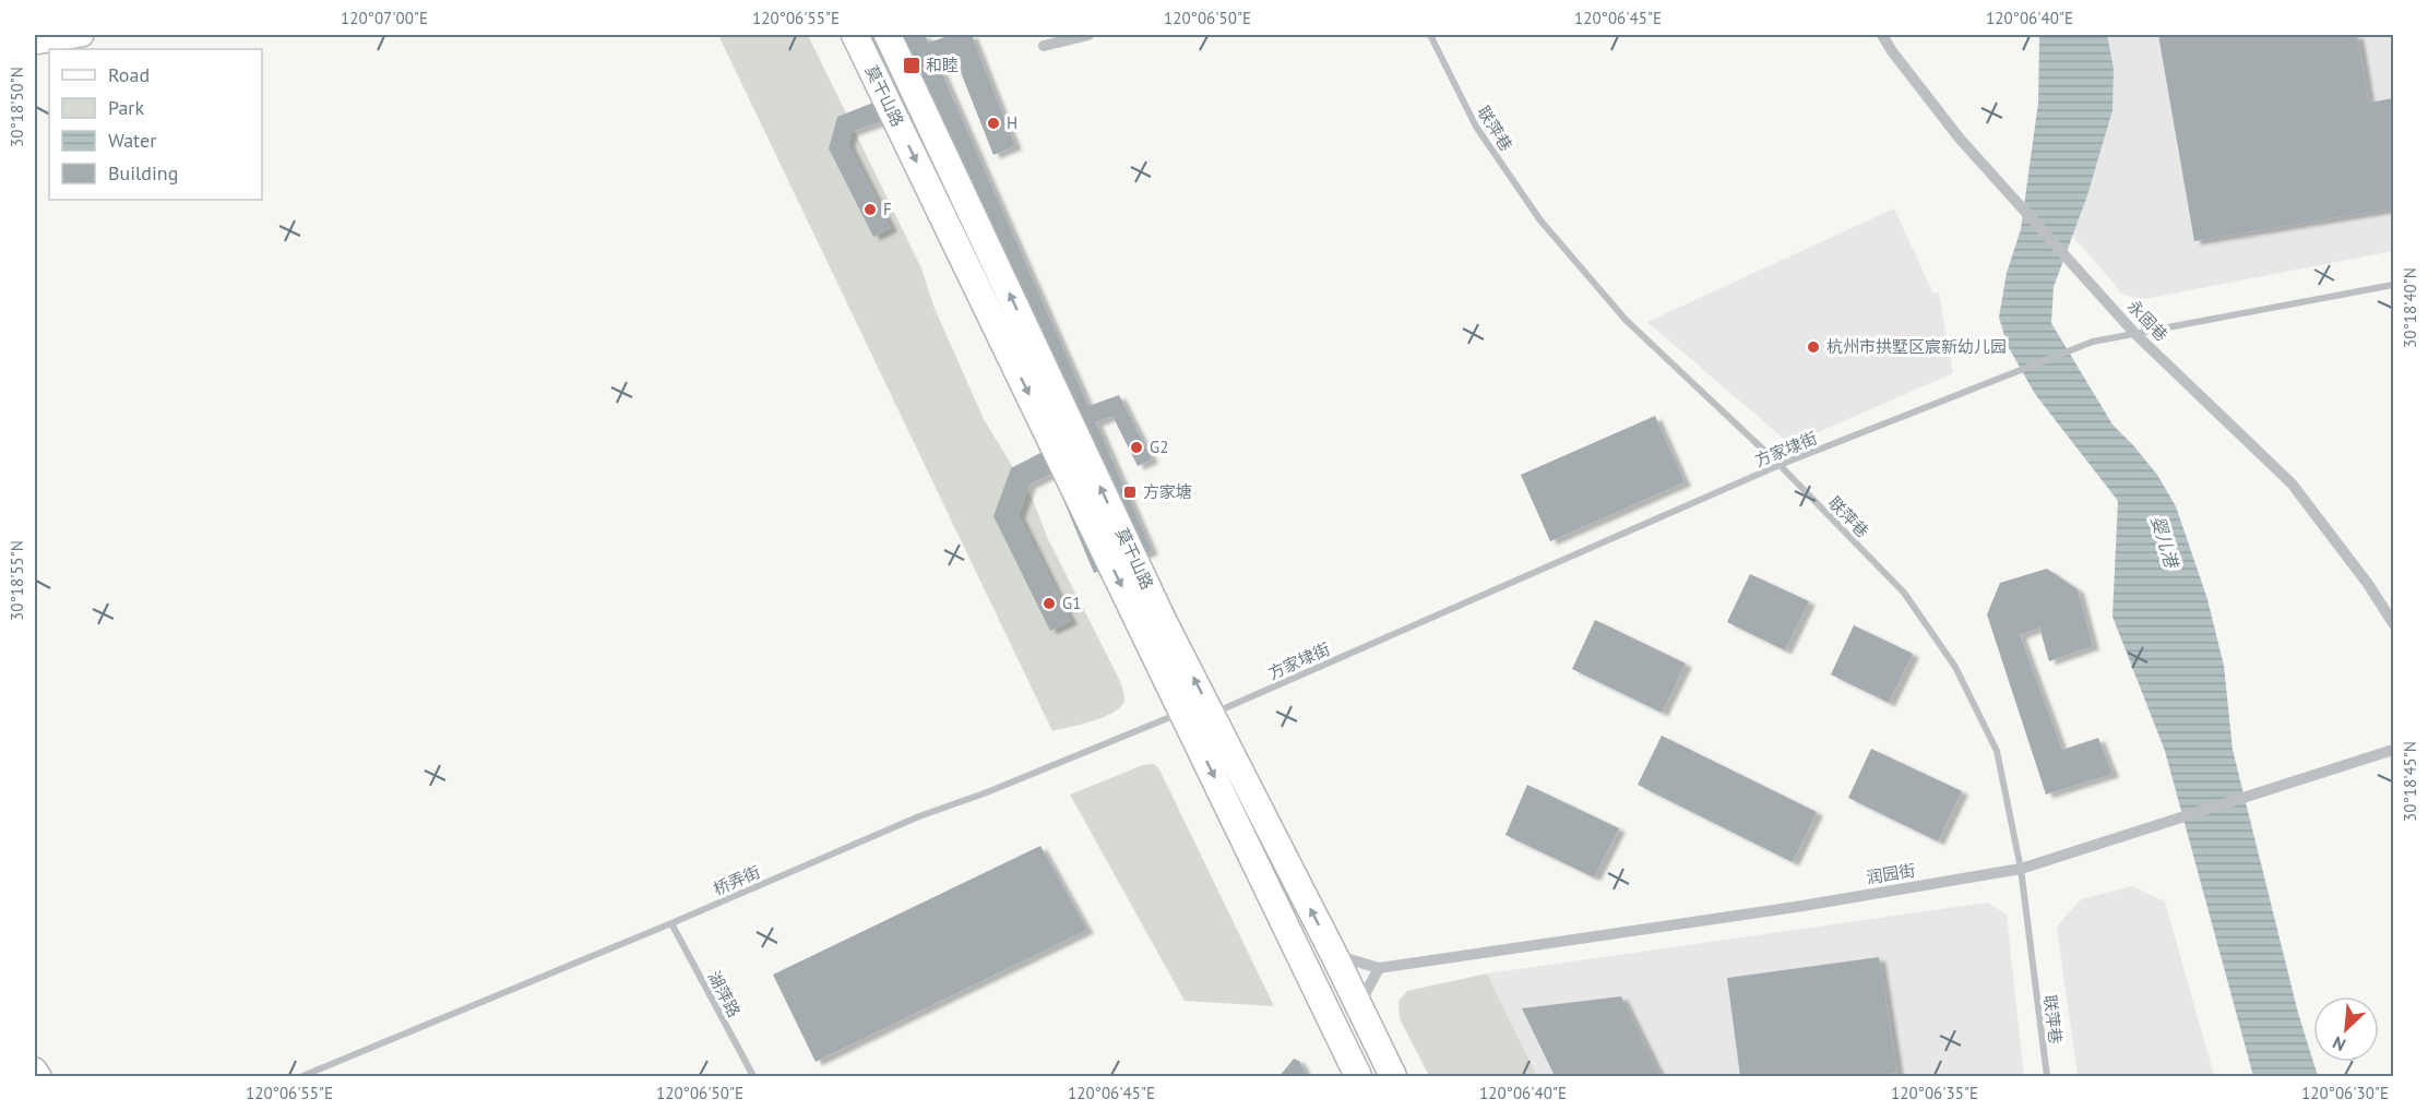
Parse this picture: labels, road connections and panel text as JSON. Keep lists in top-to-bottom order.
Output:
{
  "streets": {
    "main road": ["莫干山路"],
    "street": [
      "联萍巷",
      "永固巷",
      "方家埭街",
      "润园街",
      "桥弄街",
      "湖萍路"
    ]
  },
  "crossings": [
    ["莫干山路", "方家埭街"],
    ["莫干山路", "润园街"],
    ["莫干山路", "桥弄街"],
    ["联萍巷", "方家埭街"],
    ["联萍巷", "润园街"],
    ["永固巷", "方家埭街"],
    ["桥弄街", "湖萍路"]
  ],
  "water": ["婴儿港"],
  "places": {
    "transit": ["和睦", "方家塘"],
    "other": [
      "H",
      "F",
      "杭州市拱墅区宸新幼儿园",
      "G2",
      "G1"
    ]
  },
  "legend": [
    "Road",
    "Park",
    "Water",
    "Building"
  ],
  "north": "bottom left",
  "coordinates": [
    "120°07'00\"E",
    "120°06'55\"E",
    "120°06'50\"E",
    "120°06'45\"E",
    "120°06'40\"E",
    "30°18'50\"N",
    "30°18'40\"N",
    "30°18'55\"N",
    "30°18'45\"N",
    "120°06'35\"E",
    "120°06'30\"E"
  ]
}
